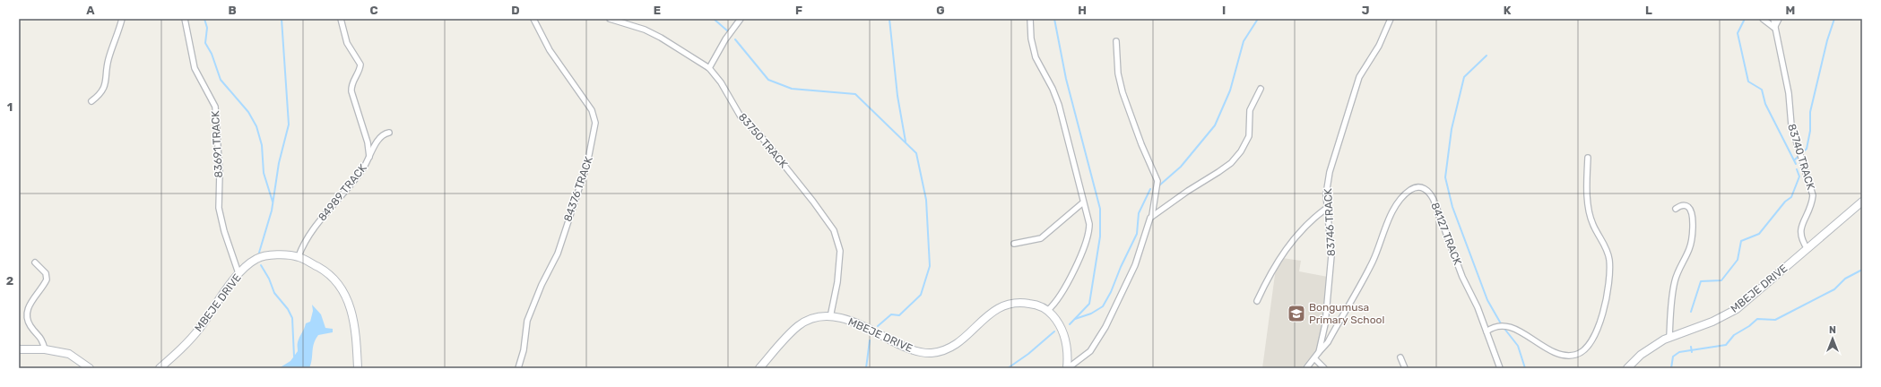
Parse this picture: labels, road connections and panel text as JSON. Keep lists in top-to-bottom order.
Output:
{
  "streets": {
    "street": [
      "83750 TRACK",
      "83691 TRACK",
      "83740 TRACK",
      "84376 TRACK",
      "84989 TRACK",
      "83746 TRACK",
      "84127 TRACK",
      "MBEJE DRIVE"
    ]
  },
  "crossings": [
    ["83750 TRACK", "MBEJE DRIVE"],
    ["83691 TRACK", "MBEJE DRIVE"],
    ["83740 TRACK", "MBEJE DRIVE"],
    ["84989 TRACK", "MBEJE DRIVE"],
    ["83746 TRACK", "84127 TRACK"]
  ],
  "places": {
    "school or university": ["Bongumusa Primary School"]
  },
  "north": "top",
  "grid": {
    "columns": [
      "A",
      "B",
      "C",
      "D",
      "E",
      "F",
      "G",
      "H",
      "I",
      "J",
      "K",
      "L",
      "M"
    ],
    "rows": ["1", "2"]
  }
}
